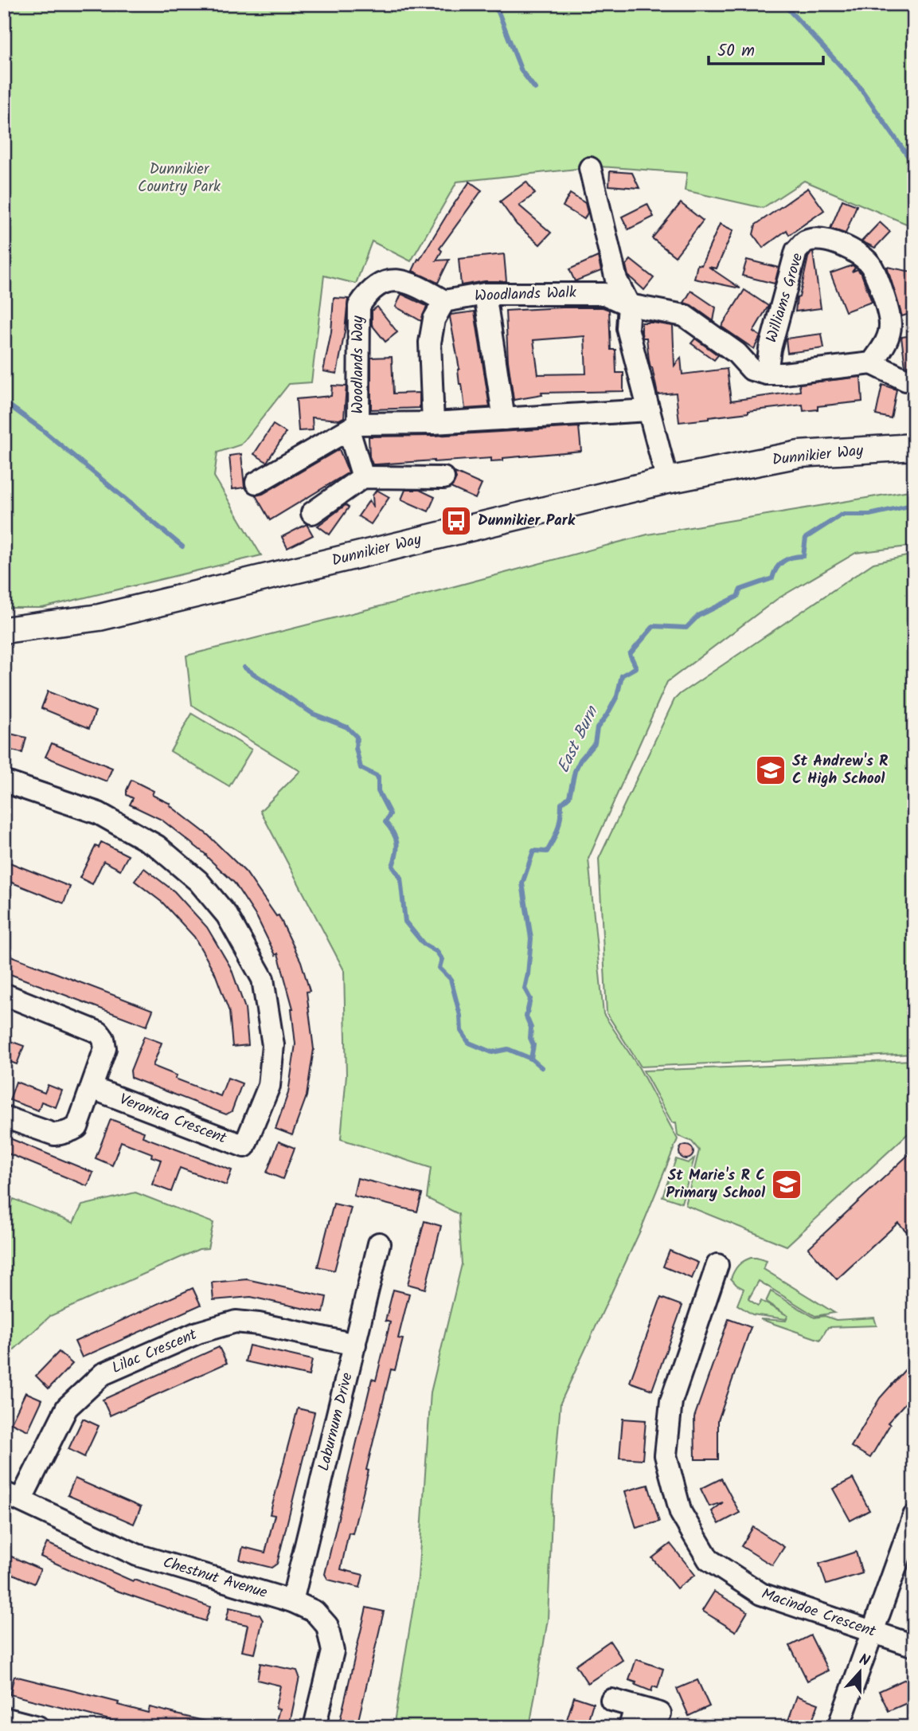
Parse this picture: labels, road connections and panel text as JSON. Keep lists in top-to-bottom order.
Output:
{
  "streets": {
    "main road": ["Dunnikier Way"],
    "street": [
      "Woodlands Walk",
      "Williams Grove",
      "Woodlands Way",
      "Veronica Crescent",
      "Lilac Crescent",
      "Laburnum Drive",
      "Chestnut Avenue",
      "Macindoe Crescent"
    ]
  },
  "crossings": [
    ["Woodlands Walk", "Williams Grove"],
    ["Woodlands Walk", "Woodlands Way"],
    ["Lilac Crescent", "Laburnum Drive"],
    ["Lilac Crescent", "Chestnut Avenue"],
    ["Laburnum Drive", "Chestnut Avenue"]
  ],
  "water": ["East Burn"],
  "parks": ["Dunnikier Country Park"],
  "places": {
    "bus stop": ["Dunnikier Park"],
    "school or university": ["St Andrew's R C High School", "St Marie's R C Primary School"]
  },
  "scale_bar": "50 m",
  "north": "top"
}
